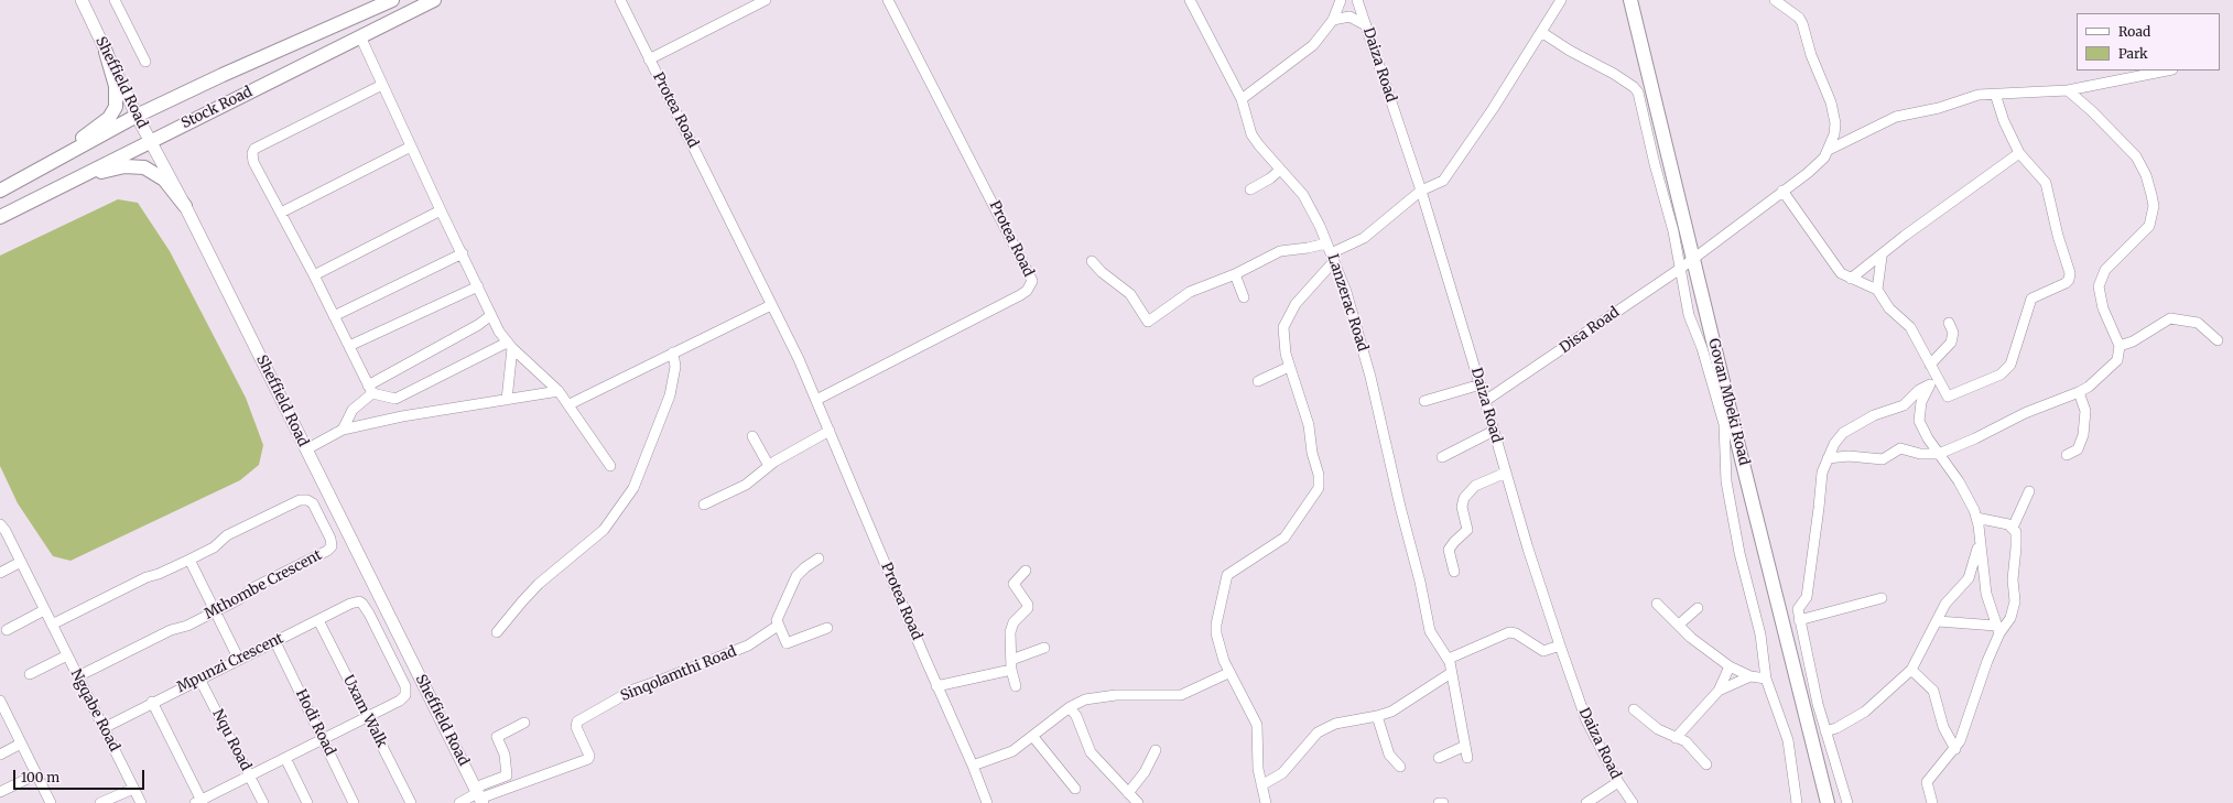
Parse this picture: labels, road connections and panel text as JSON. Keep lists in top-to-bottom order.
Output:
{
  "streets": {
    "main road": ["Stock Road", "Govan Mbeki Road"],
    "street": [
      "Daiza Road",
      "Sheffield Road",
      "Protea Road",
      "Lanzerac Road",
      "Disa Road",
      "Mthombe Crescent",
      "Mpunzi Crescent",
      "Sinqolamthi Road",
      "Ngqabe Road",
      "Uxam Walk",
      "Hodi Road",
      "Nqu Road"
    ]
  },
  "crossings": [
    ["Daiza Road", "Disa Road"],
    ["Sheffield Road", "Stock Road"],
    ["Sheffield Road", "Sinqolamthi Road"],
    ["Disa Road", "Govan Mbeki Road"],
    ["Mthombe Crescent", "Ngqabe Road"],
    ["Mpunzi Crescent", "Ngqabe Road"],
    ["Mpunzi Crescent", "Uxam Walk"],
    ["Mpunzi Crescent", "Hodi Road"],
    ["Mpunzi Crescent", "Nqu Road"]
  ],
  "legend": ["Road", "Park"],
  "scale_bar": "100 m"
}
